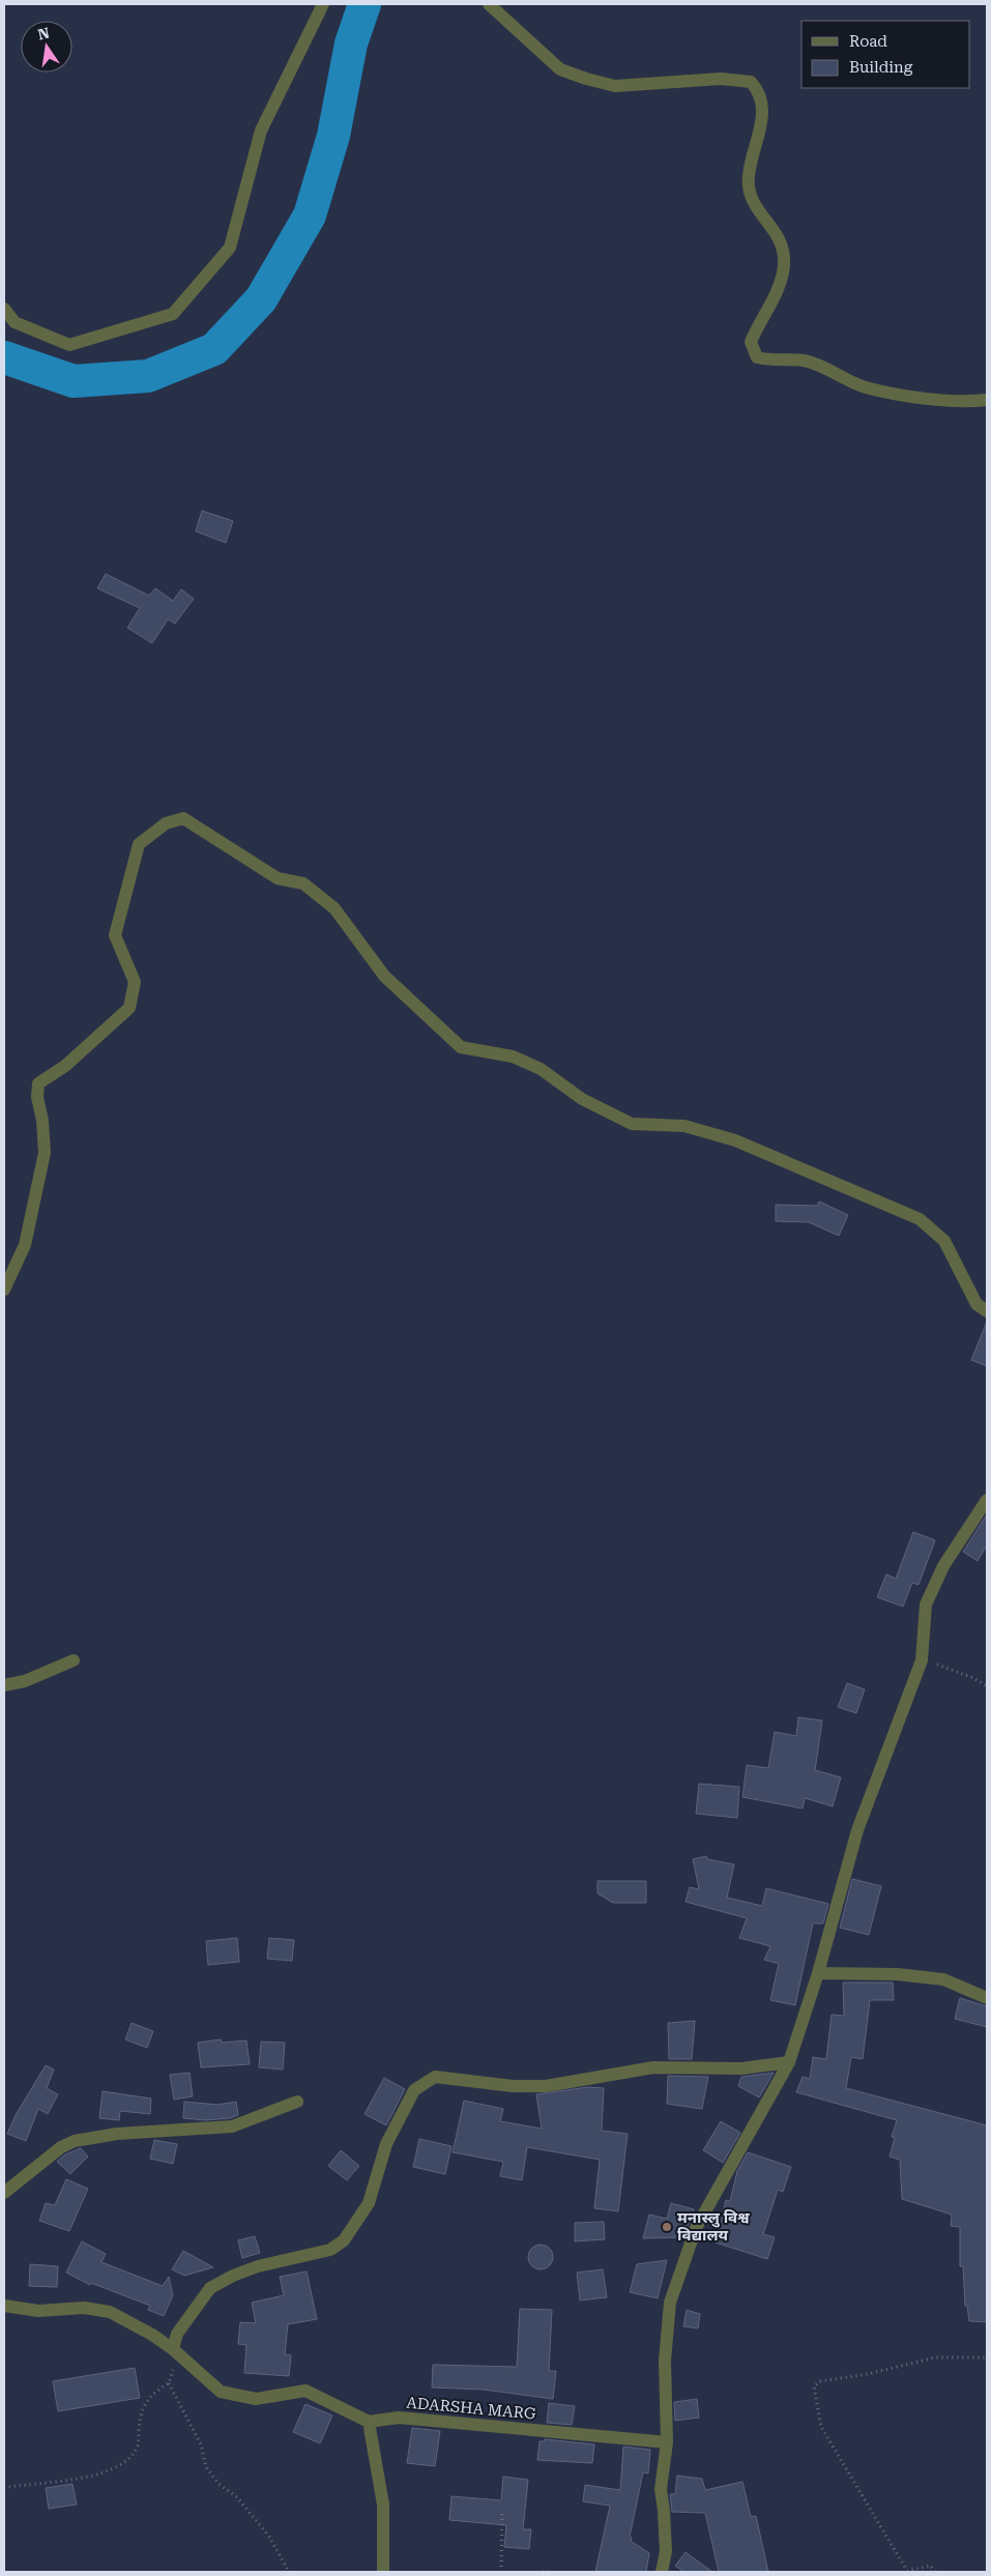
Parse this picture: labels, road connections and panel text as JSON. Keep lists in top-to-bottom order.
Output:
{
  "streets": {
    "street": ["ADARSHA MARG"]
  },
  "places": ["मनास्लु विश्व विद्यालय"],
  "legend": ["Road", "Building"],
  "north": "top"
}
